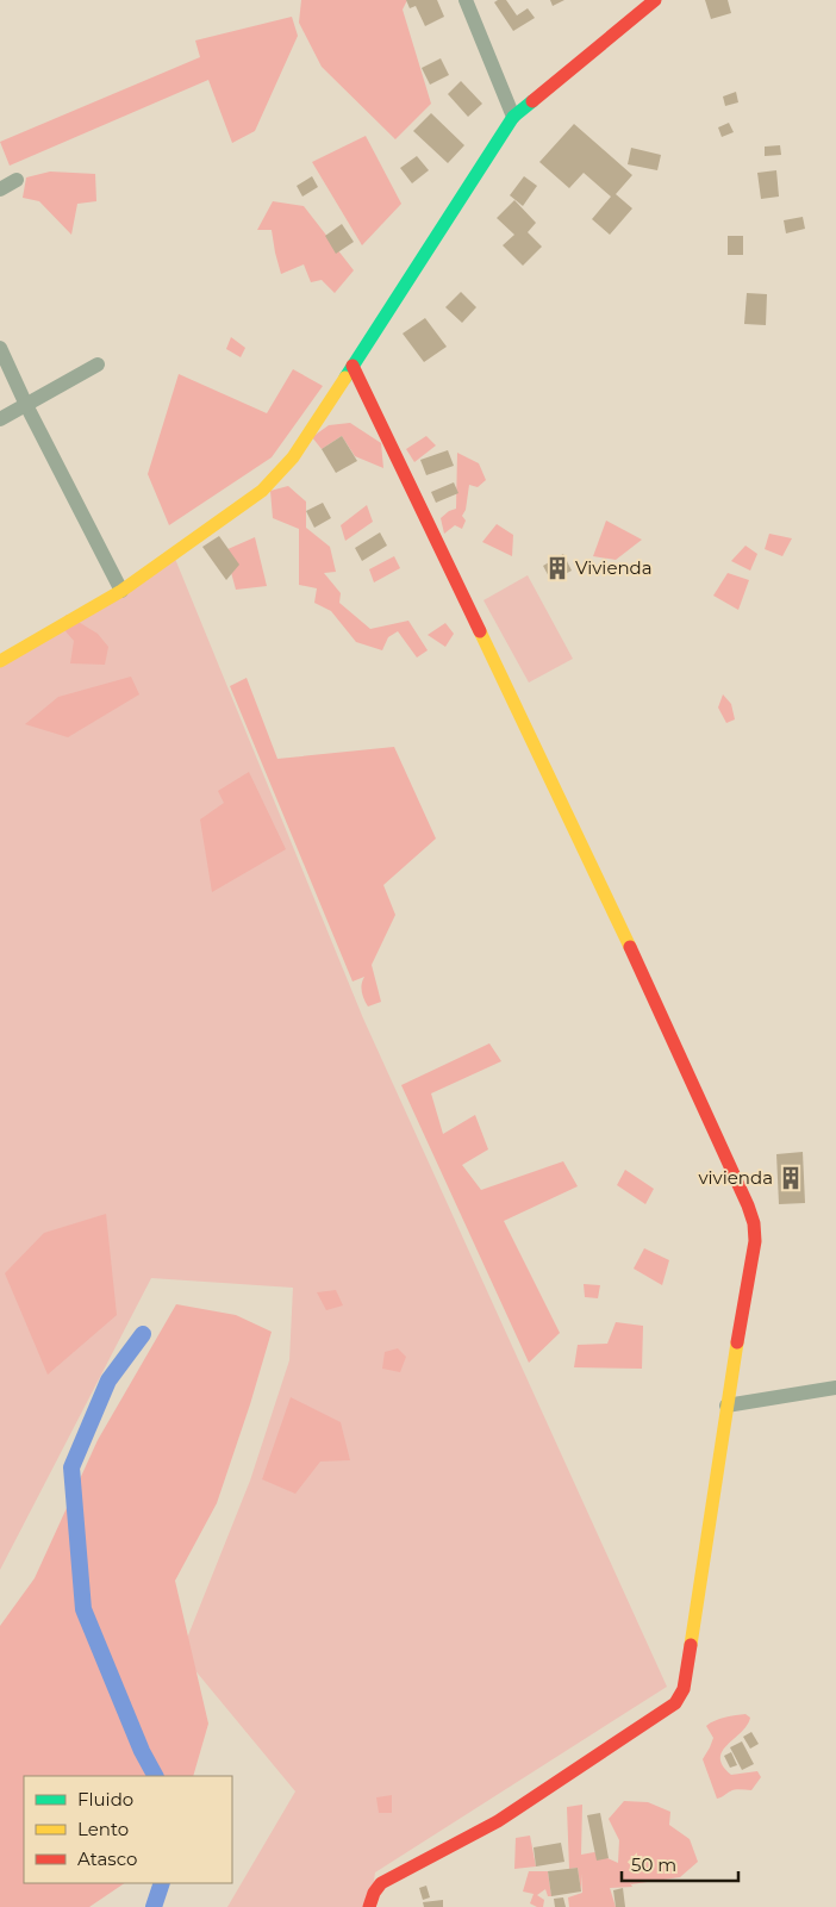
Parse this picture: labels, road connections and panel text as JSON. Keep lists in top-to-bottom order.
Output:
{
  "places": {
    "building": ["Vivienda", "vivienda"]
  },
  "legend": ["Fluido", "Lento", "Atasco"],
  "scale_bar": "50 m"
}
